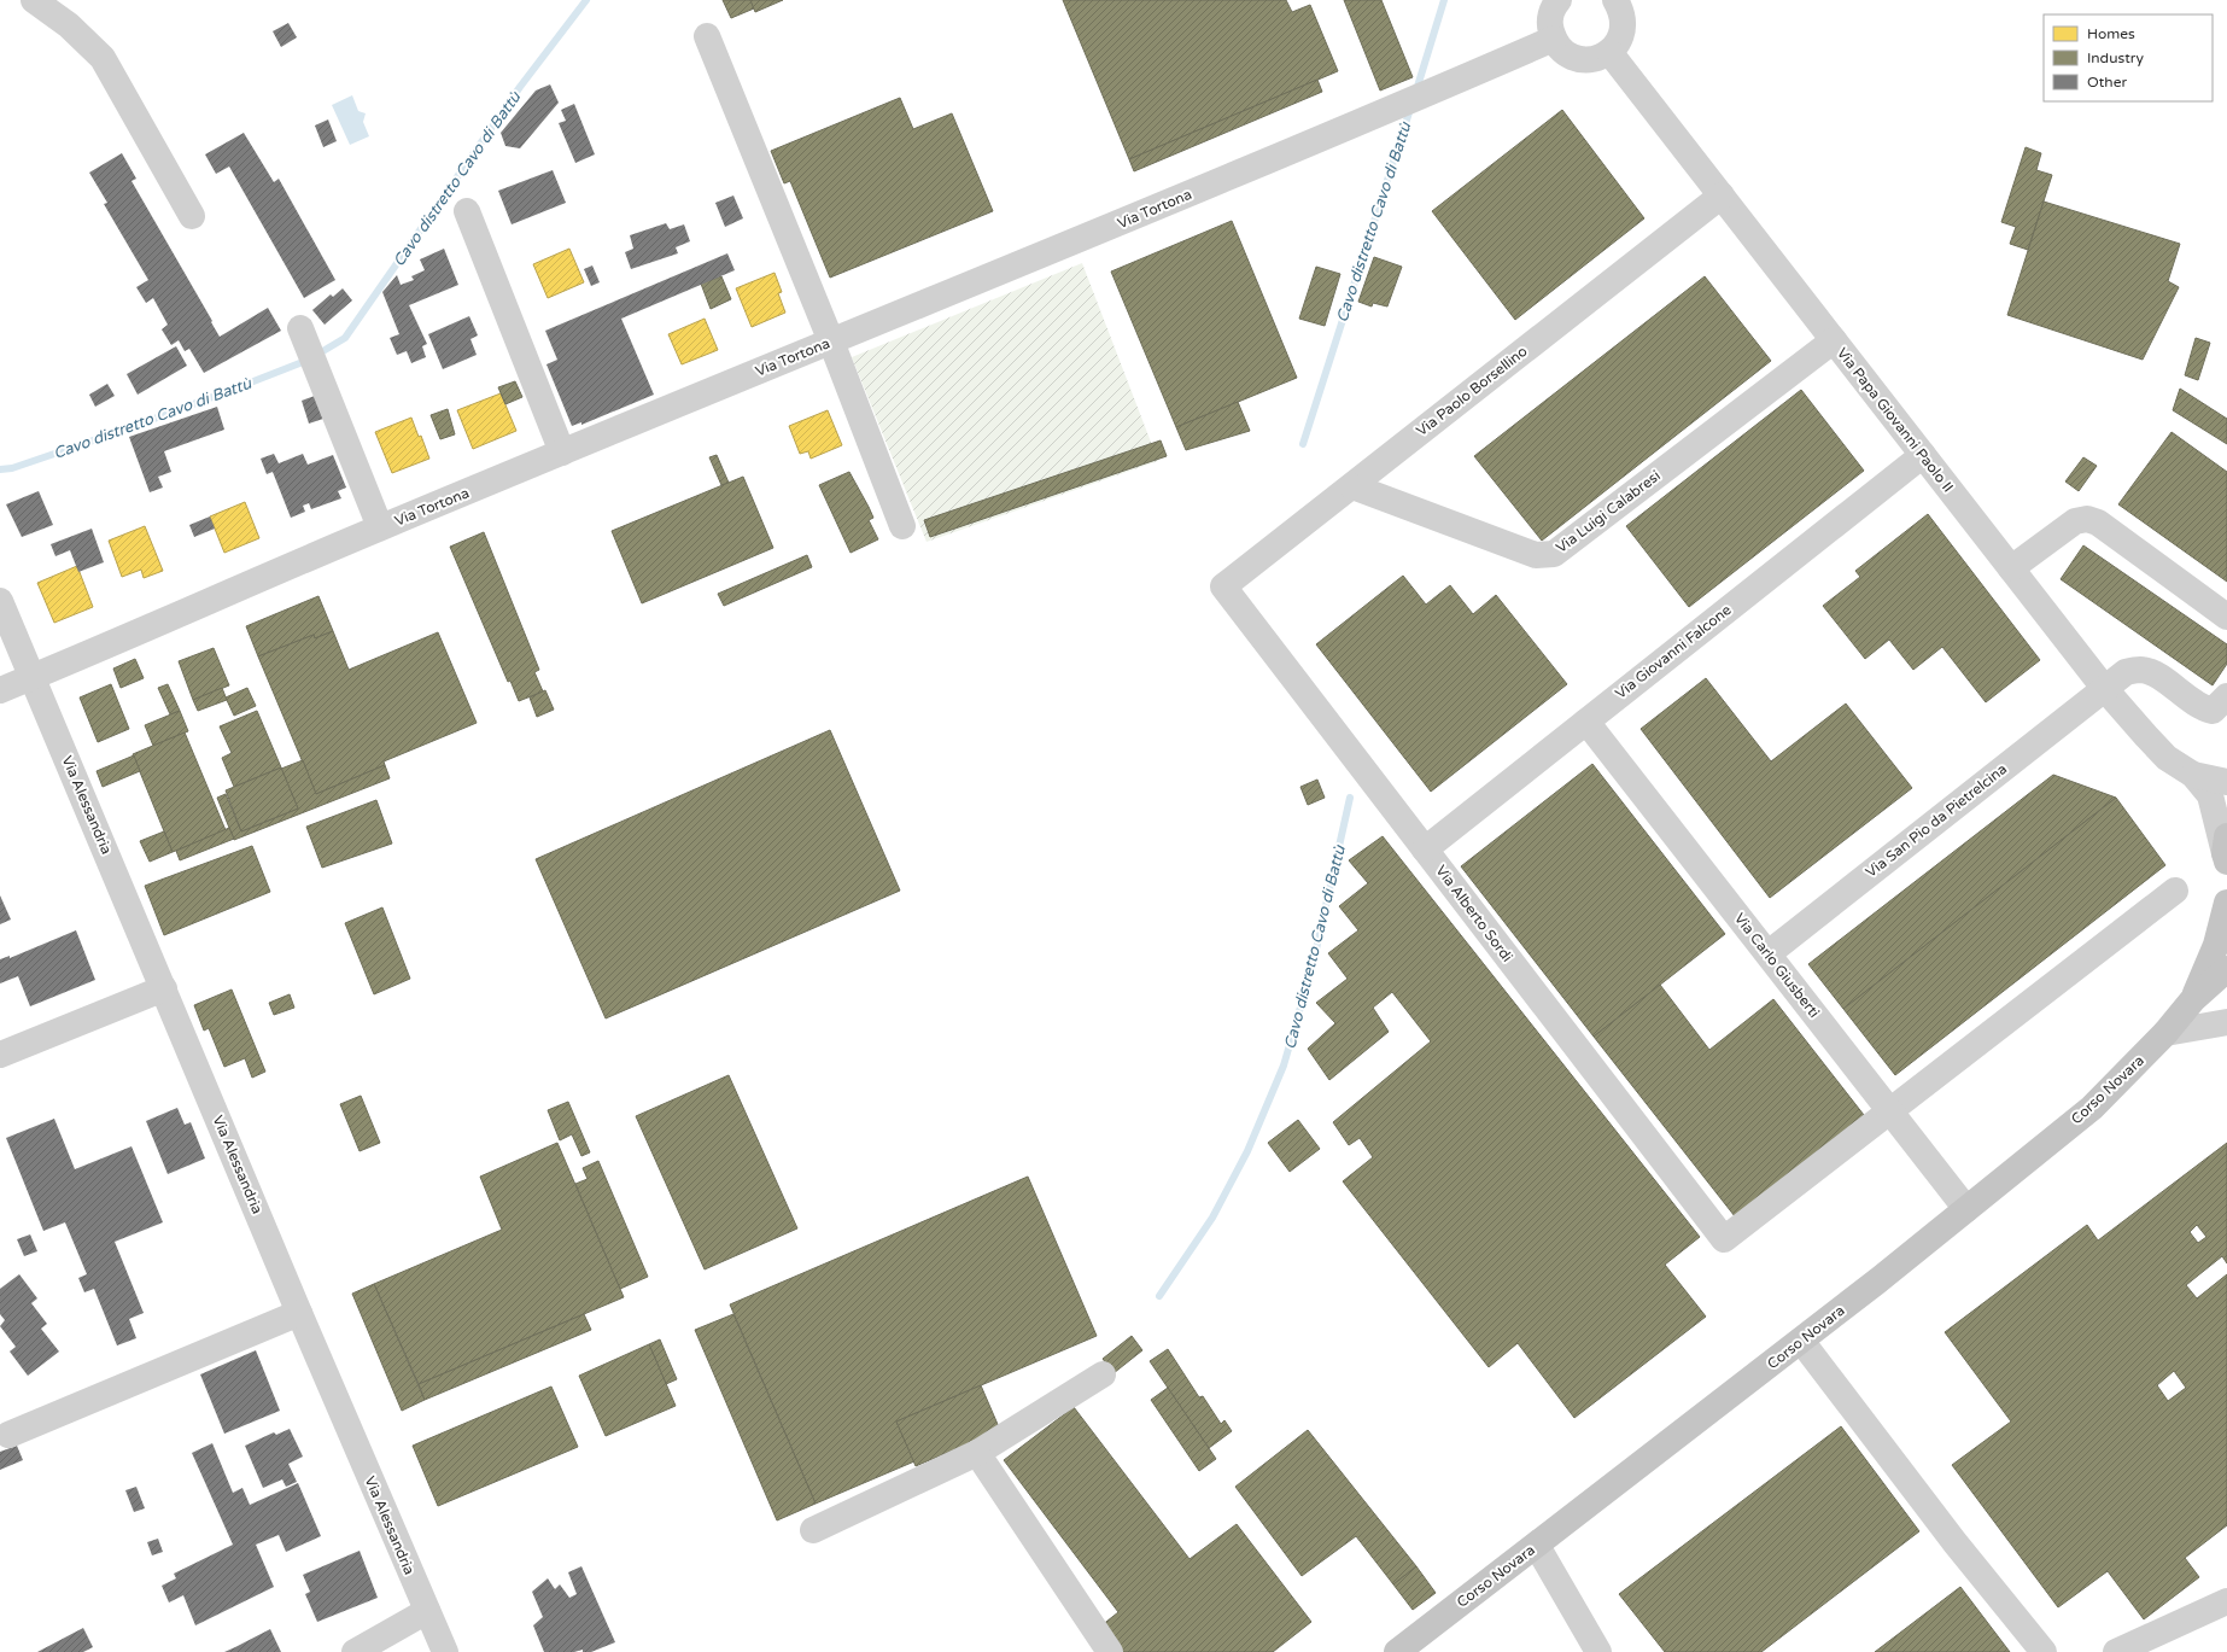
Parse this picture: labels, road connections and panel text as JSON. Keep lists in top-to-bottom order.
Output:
{
  "streets": {
    "main road": ["Corso Novara"],
    "street": [
      "Via Tortona",
      "Via Paolo Borsellino",
      "Via Papa Giovanni Paolo II",
      "Via Luigi Calabresi",
      "Via Giovanni Falcone",
      "Via Alessandria",
      "Via San Pio da Pietrelcina",
      "Via Alberto Sordi",
      "Via Carlo Giusberti"
    ]
  },
  "crossings": [
    ["Via Tortona", "Via Alessandria"],
    ["Via Paolo Borsellino", "Via Papa Giovanni Paolo II"],
    ["Via Paolo Borsellino", "Via Luigi Calabresi"],
    ["Via Paolo Borsellino", "Via Alberto Sordi"],
    ["Via Papa Giovanni Paolo II", "Via Luigi Calabresi"],
    ["Via Papa Giovanni Paolo II", "Via Giovanni Falcone"],
    ["Via Papa Giovanni Paolo II", "Via San Pio da Pietrelcina"],
    ["Via Giovanni Falcone", "Via Alberto Sordi"],
    ["Via Giovanni Falcone", "Via Carlo Giusberti"],
    ["Via San Pio da Pietrelcina", "Via Carlo Giusberti"],
    ["Via Alberto Sordi", "Via Carlo Giusberti"],
    ["Via Carlo Giusberti", "Corso Novara"]
  ],
  "water": ["Cavo distretto Cavo di Battù"],
  "legend": ["Homes", "Industry", "Other"]
}
